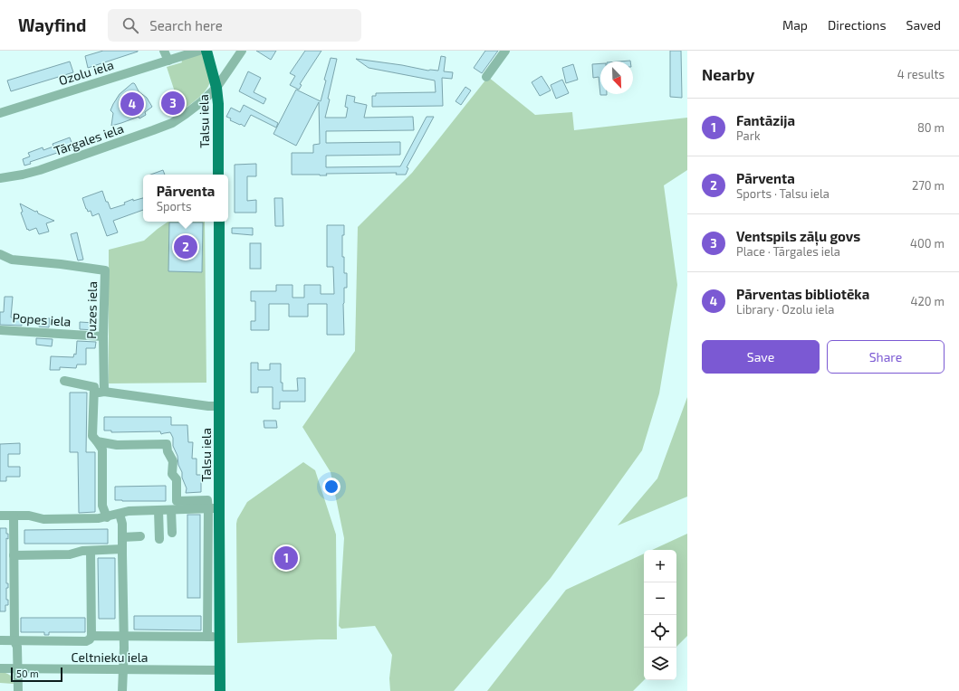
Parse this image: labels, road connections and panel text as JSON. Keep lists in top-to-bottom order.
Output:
{
  "streets": {
    "main road": ["Talsu iela"],
    "street": [
      "Ozolu iela",
      "Tārgales iela",
      "Puzes iela",
      "Popes iela",
      "Celtnieku iela"
    ]
  },
  "crossings": [
    ["Talsu iela", "Tārgales iela"],
    ["Talsu iela", "Celtnieku iela"],
    ["Puzes iela", "Popes iela"]
  ],
  "scale_bar": "50 m",
  "north": "bottom right",
  "page": {
    "header": "Wayfind",
    "search": "Search here",
    "nav": ["Map", "Directions", "Saved"],
    "heading": ["Nearby", "4 results"],
    "pins": [
      "3",
      "4",
      "2",
      "1"
    ],
    "list": [
      {
        "mark": "1",
        "name": "Fantāzija",
        "note": "Park",
        "value": "80 m"
      },
      {
        "mark": "2",
        "name": "Pārventa",
        "note": "Sports · Talsu iela",
        "value": "270 m"
      },
      {
        "mark": "3",
        "name": "Ventspils zāļu govs",
        "note": "Place · Tārgales iela",
        "value": "400 m"
      },
      {
        "mark": "4",
        "name": "Pārventas bibliotēka",
        "note": "Library · Ozolu iela",
        "value": "420 m"
      }
    ],
    "popup": ["Pārventa", "Sports"],
    "buttons": ["Save", "Share"],
    "map_buttons": ["+", "−"],
    "scale": "50 m"
  }
}
